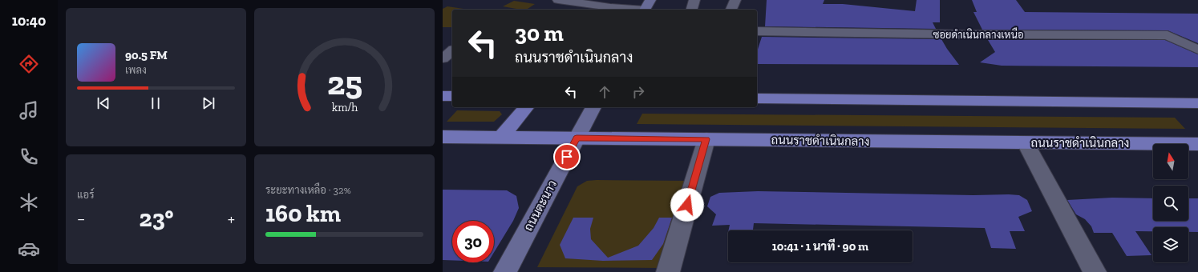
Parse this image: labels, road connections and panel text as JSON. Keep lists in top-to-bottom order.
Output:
{
  "streets": {
    "main road": ["ถนนราชดำเนินกลาง"],
    "street": ["ซอยดำเนินกลางเหนือ", "ถนนตะนาว"]
  },
  "crossings": [
    ["ถนนราชดำเนินกลาง", "ถนนตะนาว"]
  ],
  "north": "top",
  "page": {
    "tabs": "10:40",
    "turn": ["30 m", "ถนนราชดำเนินกลาง"],
    "song": ["90.5 FM", "เพลง"],
    "tile": [
      "แอร์",
      ["ระยะทางเหลือ · 32%", "160 km"]
    ],
    "heat": ["−", "23°", "+"],
    "limit": "30",
    "trip": "10:41 · 1 นาที · 90 m",
    "gauge": ["25", "km/h"]
  }
}
